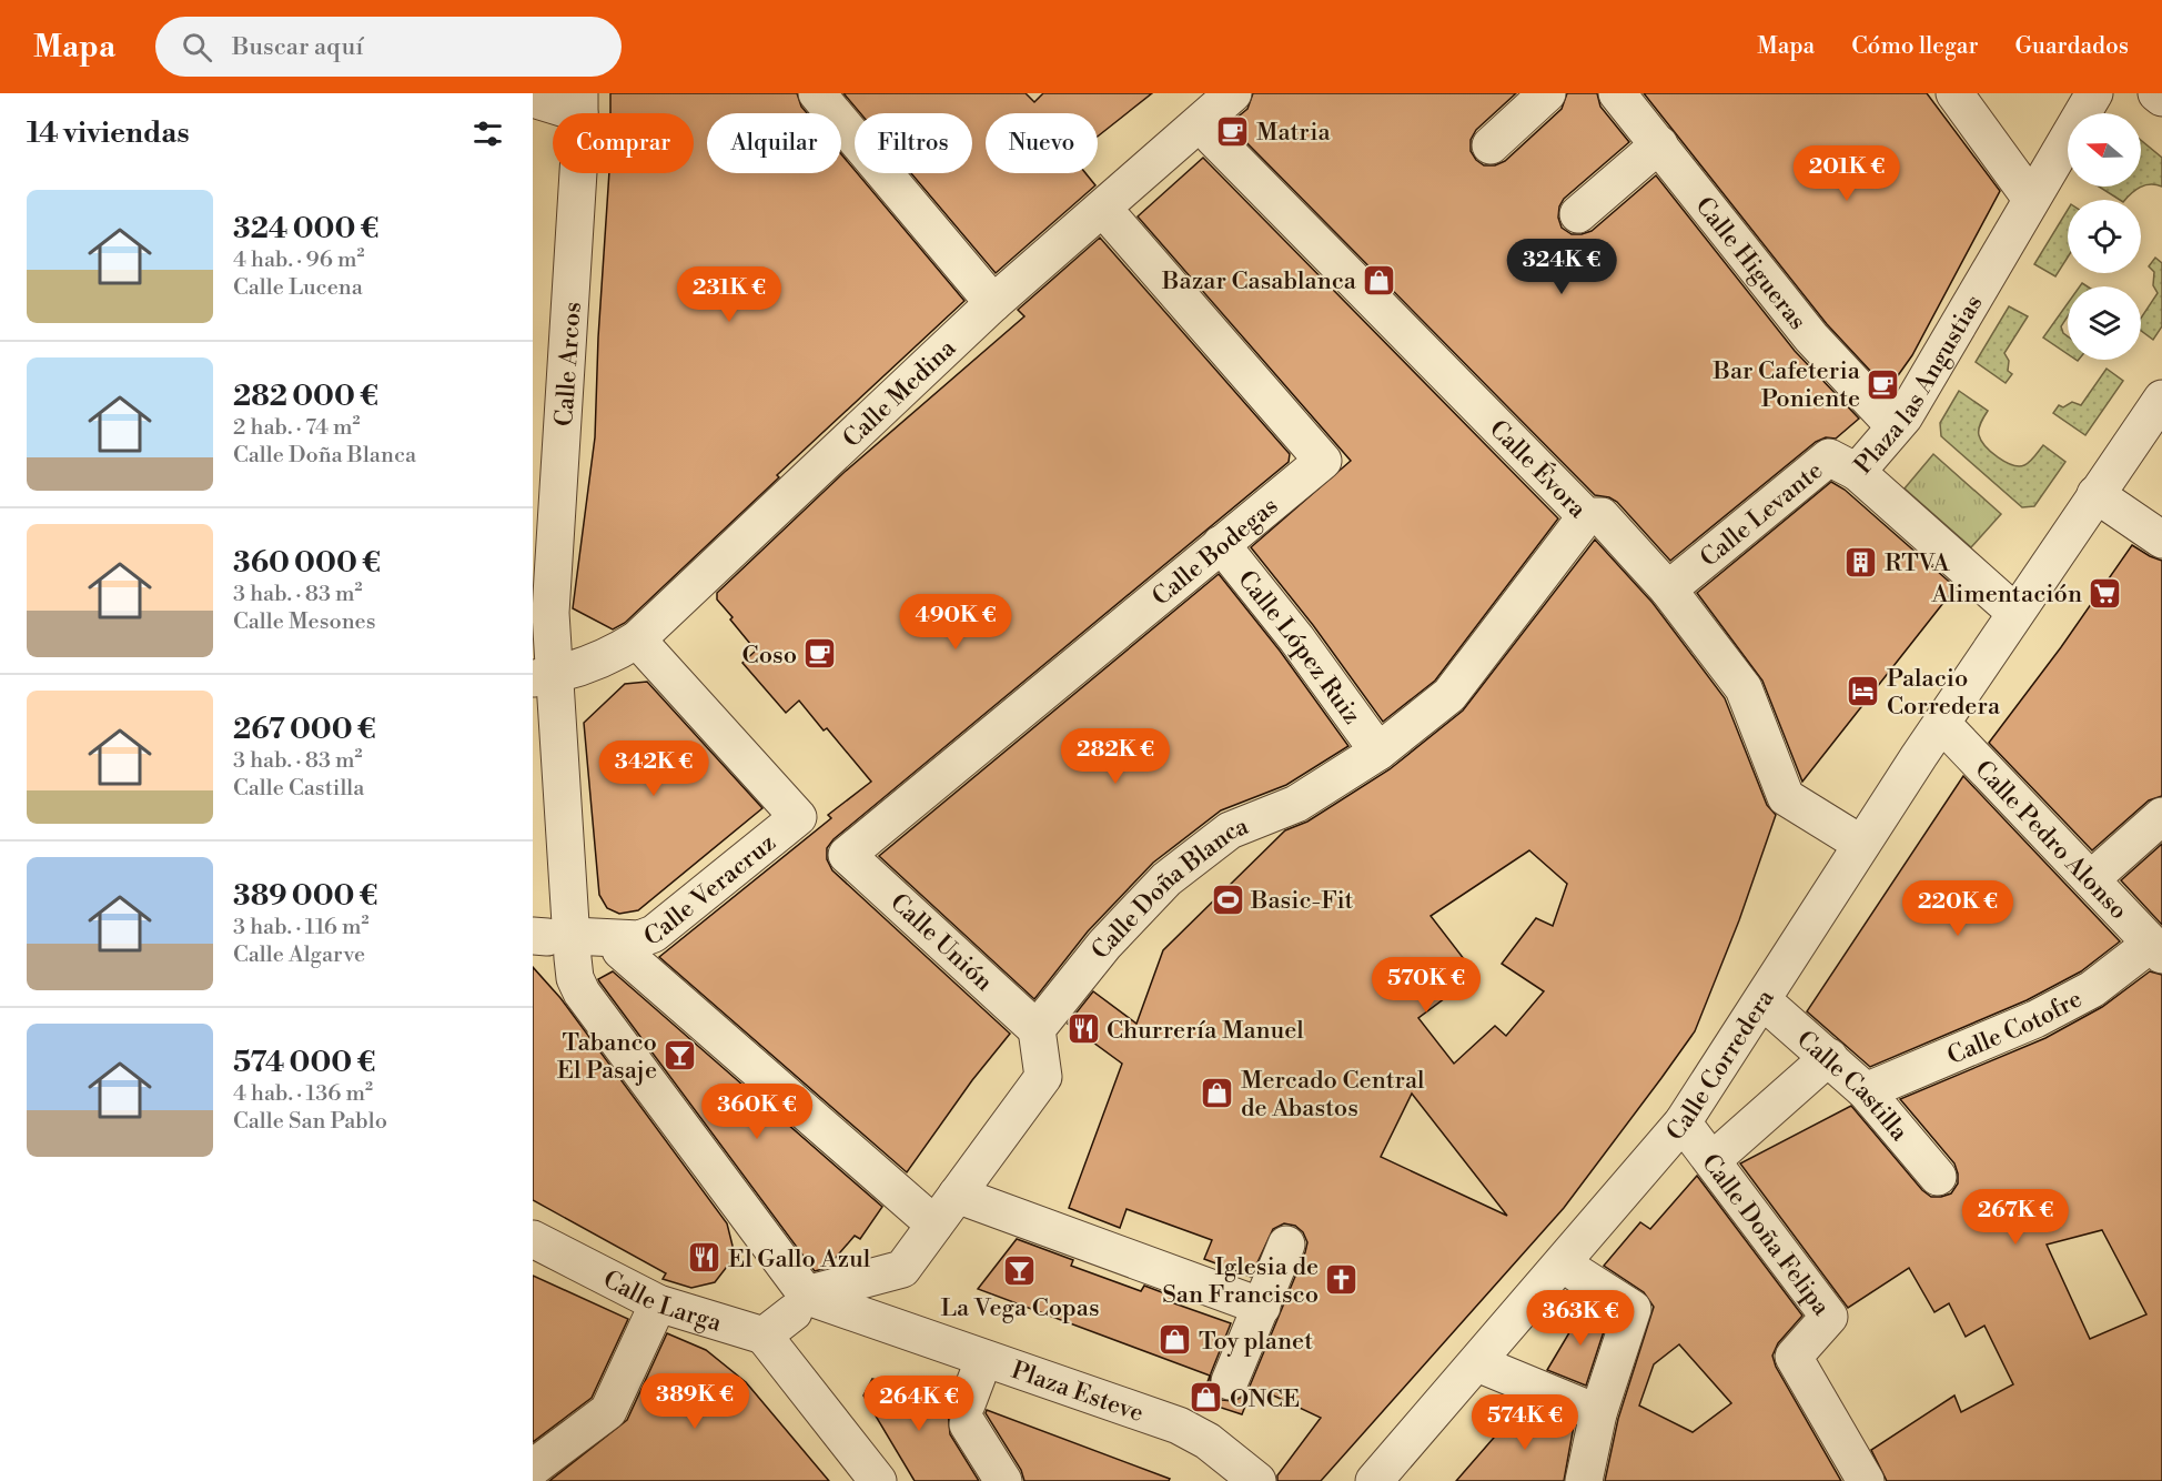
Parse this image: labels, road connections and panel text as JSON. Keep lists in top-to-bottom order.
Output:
{
  "streets": {
    "street": [
      "Calle Higueras",
      "Calle Arcos",
      "Plaza las Angustias",
      "Calle Medina",
      "Calle Évora",
      "Calle Levante",
      "Calle Bodegas",
      "Calle López Ruiz",
      "Calle Pedro Alonso",
      "Calle Veracruz",
      "Calle Doña Blanca",
      "Calle Unión",
      "Calle Cotofre",
      "Calle Corredera",
      "Calle Castilla",
      "Calle Doña Felipa",
      "Calle Larga",
      "Plaza Esteve"
    ]
  },
  "crossings": [
    ["Calle Higueras", "Plaza las Angustias"],
    ["Calle Arcos", "Calle Medina"],
    ["Calle Arcos", "Calle Veracruz"],
    ["Calle Arcos", "Plaza Esteve"],
    ["Plaza las Angustias", "Calle Levante"],
    ["Plaza las Angustias", "Calle Corredera"],
    ["Calle Medina", "Calle Bodegas"],
    ["Calle Medina", "Calle Veracruz"],
    ["Calle Évora", "Calle Levante"],
    ["Calle Évora", "Calle Doña Blanca"],
    ["Calle Bodegas", "Calle López Ruiz"],
    ["Calle Bodegas", "Calle Unión"],
    ["Calle López Ruiz", "Calle Doña Blanca"],
    ["Calle Pedro Alonso", "Calle Cotofre"],
    ["Calle Pedro Alonso", "Calle Corredera"],
    ["Calle Doña Blanca", "Calle Unión"],
    ["Calle Cotofre", "Calle Castilla"],
    ["Calle Corredera", "Calle Castilla"],
    ["Calle Corredera", "Calle Doña Felipa"]
  ],
  "places": {
    "cafe": ["Matria", "Bar Cafeteria Poniente", "Coso"],
    "shop": [
      "Bazar Casablanca",
      "Mercado Central de Abastos",
      "Toy planet",
      "ONCE"
    ],
    "building": ["RTVA"],
    "supermarket": ["Alimentación"],
    "hotel": ["Palacio Corredera"],
    "sports": ["Basic-Fit"],
    "restaurant": ["Churrería Manuel", "El Gallo Azul"],
    "bar": ["Tabanco El Pasaje", "La Vega Copas"],
    "church": ["Iglesia de San Francisco"]
  },
  "north": "left",
  "page": {
    "header": "Mapa",
    "search": "Buscar aquí",
    "nav": ["Mapa", "Cómo llegar", "Guardados"],
    "heading": "14 viviendas",
    "chip": [
      "Comprar",
      "Alquilar",
      "Filtros",
      "Nuevo"
    ],
    "price": [
      "201K €",
      "324K €",
      "231K €",
      "490K €",
      "282K €",
      "342K €",
      "220K €",
      "570K €",
      "360K €",
      "267K €",
      "363K €",
      "389K €",
      "264K €",
      "574K €"
    ],
    "list": [
      {
        "name": "324 000 €",
        "note": "4 hab. · 96 m² · Calle Lucena"
      },
      {
        "name": "282 000 €",
        "note": "2 hab. · 74 m² · Calle Doña Blanca"
      },
      {
        "name": "360 000 €",
        "note": "3 hab. · 83 m² · Calle Mesones"
      },
      {
        "name": "267 000 €",
        "note": "3 hab. · 83 m² · Calle Castilla"
      },
      {
        "name": "389 000 €",
        "note": "3 hab. · 116 m² · Calle Algarve"
      },
      {
        "name": "574 000 €",
        "note": "4 hab. · 136 m² · Calle San Pablo"
      }
    ]
  }
}
